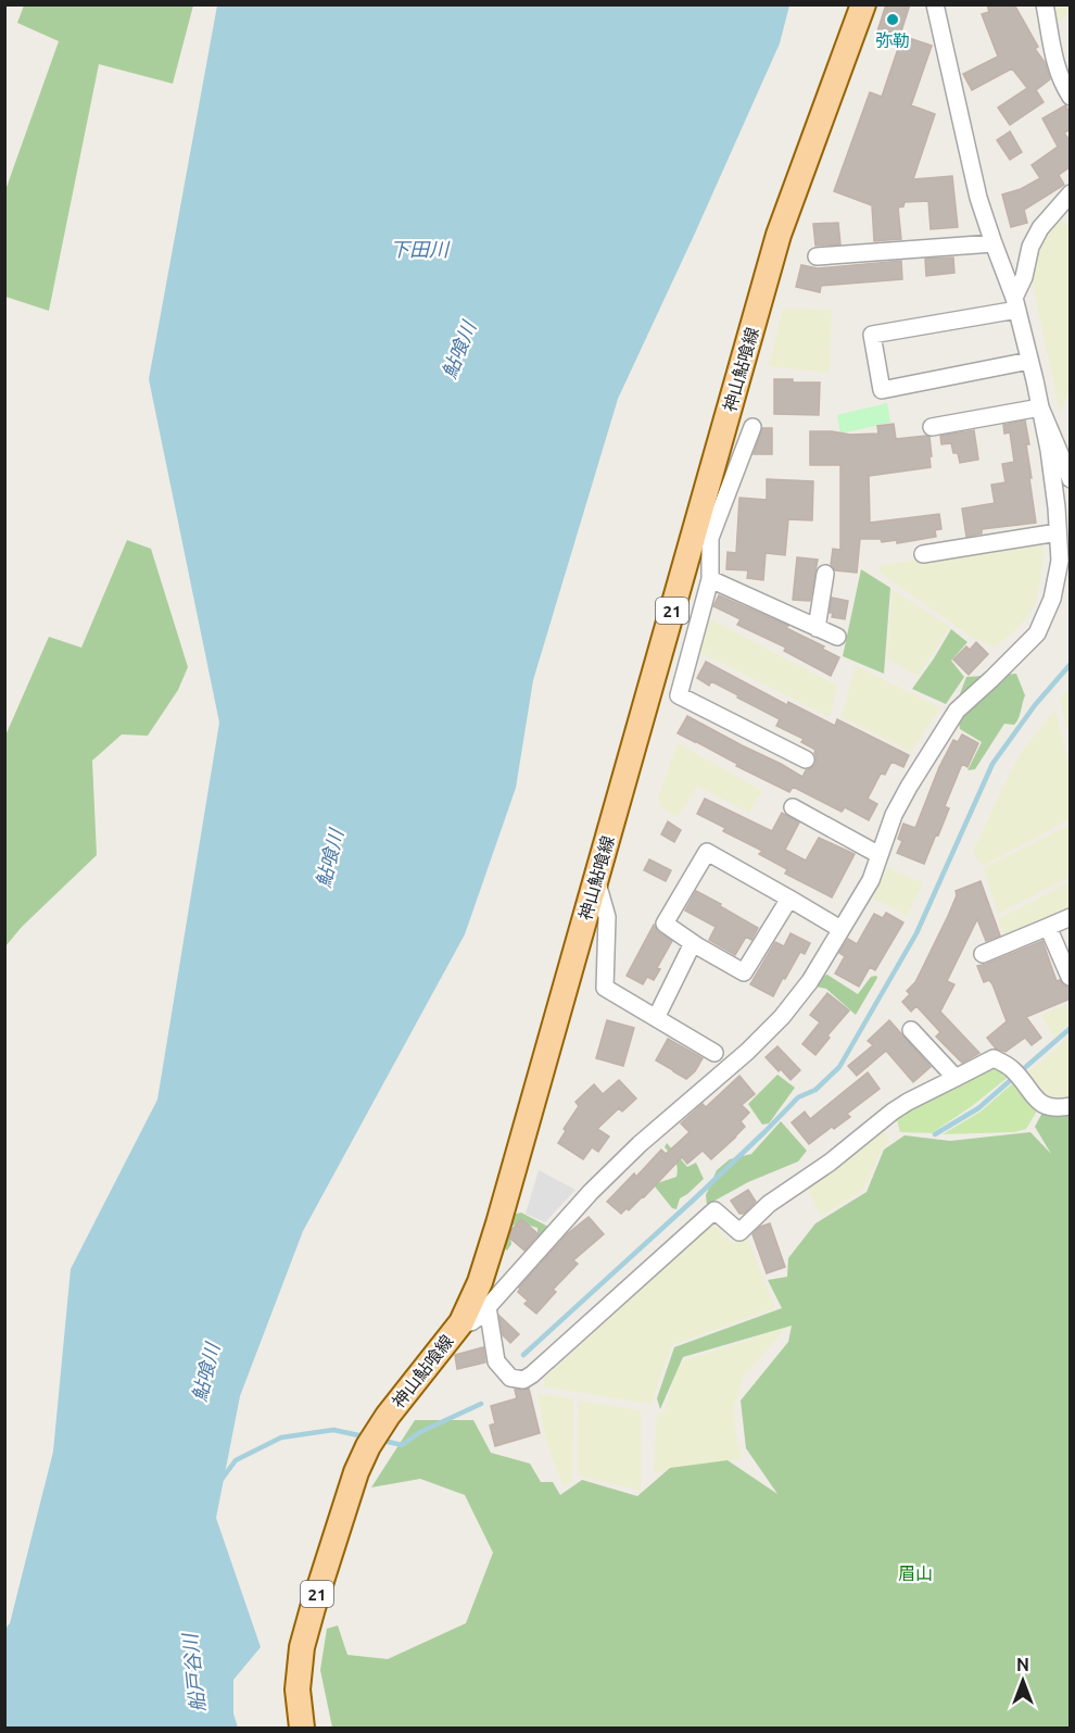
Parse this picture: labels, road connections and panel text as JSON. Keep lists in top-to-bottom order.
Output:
{
  "streets": {
    "main road": ["神山鮎喰線", "21"]
  },
  "water": ["下田川", "鮎喰川", "船戸谷川"],
  "parks": ["眉山"],
  "places": ["弥勒"],
  "north": "top"
}
